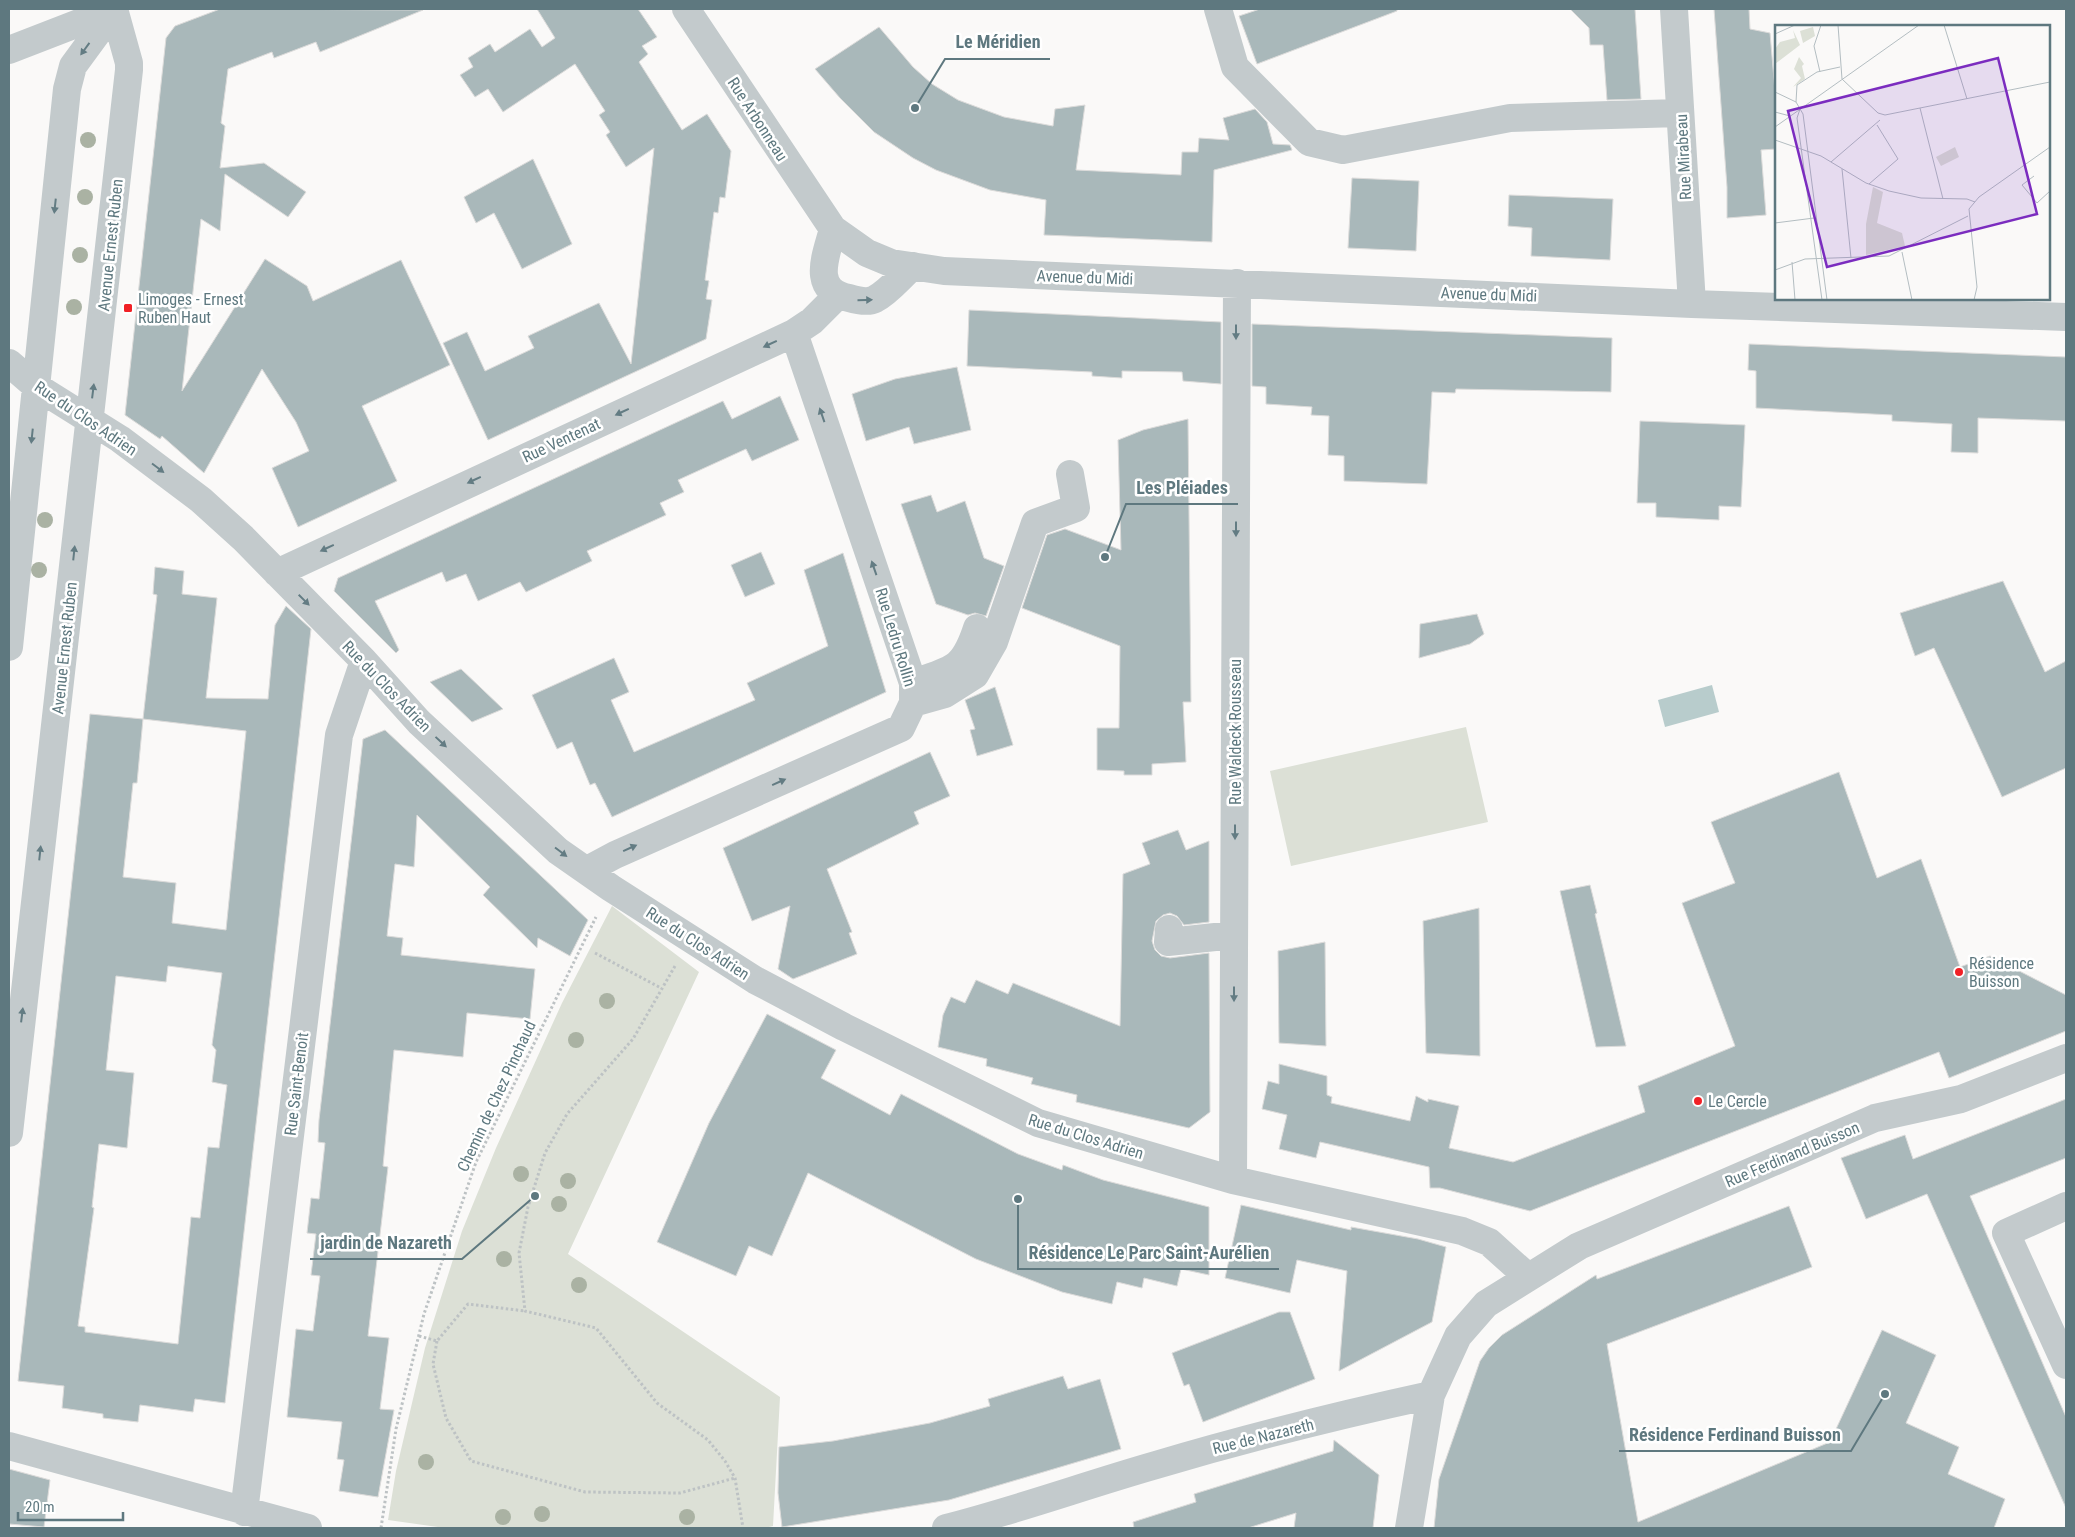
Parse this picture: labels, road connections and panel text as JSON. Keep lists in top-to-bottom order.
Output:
{
  "streets": {
    "street": [
      "Rue Arbonneau",
      "Rue Mirabeau",
      "Avenue Ernest Ruben",
      "Avenue du Midi",
      "Rue du Clos Adrien",
      "Rue Ventenat",
      "Rue Ledru Rollin",
      "Rue Waldeck Rousseau",
      "Rue Saint-Benoit",
      "Rue Ferdinand Buisson",
      "Rue de Nazareth"
    ],
    "path": ["Chemin de Chez Pinchaud"]
  },
  "crossings": [
    ["Rue Arbonneau", "Avenue du Midi"],
    ["Rue Mirabeau", "Avenue du Midi"],
    ["Avenue Ernest Ruben", "Rue du Clos Adrien"],
    ["Avenue du Midi", "Rue Waldeck Rousseau"],
    ["Rue du Clos Adrien", "Rue Ventenat"],
    ["Rue du Clos Adrien", "Rue Ledru Rollin"],
    ["Rue du Clos Adrien", "Rue Waldeck Rousseau"],
    ["Rue du Clos Adrien", "Rue Saint-Benoit"],
    ["Rue du Clos Adrien", "Chemin de Chez Pinchaud"],
    ["Rue du Clos Adrien", "Rue Ferdinand Buisson"],
    ["Rue Ventenat", "Rue Ledru Rollin"]
  ],
  "one_way": ["Rue du Clos Adrien", "Rue Ventenat", "Rue Waldeck Rousseau"],
  "places": {
    "other": [
      "Le Méridien",
      "Les Pléiades",
      "Résidence Buisson",
      "Le Cercle",
      "jardin de Nazareth",
      "Résidence Le Parc Saint-Aurélien",
      "Résidence Ferdinand Buisson"
    ],
    "transit": ["Limoges - Ernest Ruben Haut"]
  },
  "scale_bar": "20 m"
}
